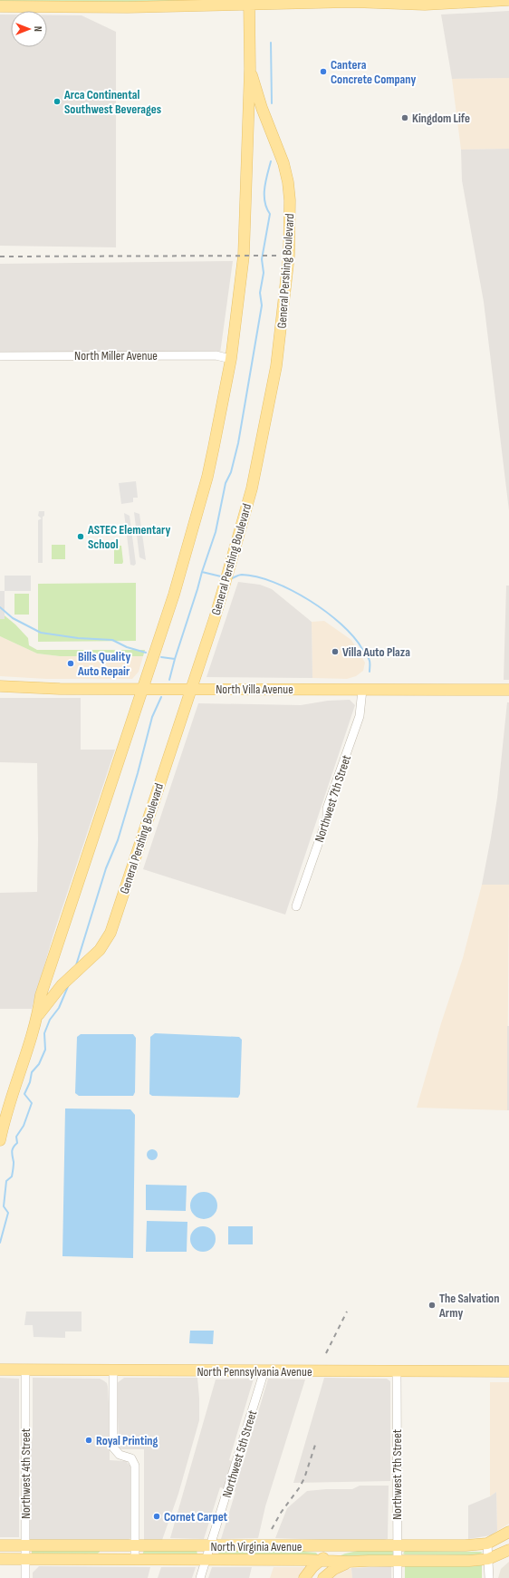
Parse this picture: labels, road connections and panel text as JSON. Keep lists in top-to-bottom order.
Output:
{
  "streets": {
    "main road": [
      "General Pershing Boulevard",
      "North Villa Avenue",
      "North Pennsylvania Avenue",
      "North Virginia Avenue"
    ],
    "street": [
      "North Miller Avenue",
      "Northwest 7th Street",
      "Northwest 5th Street",
      "Northwest 4th Street"
    ]
  },
  "crossings": [
    ["General Pershing Boulevard", "North Miller Avenue"],
    ["General Pershing Boulevard", "North Villa Avenue"],
    ["North Villa Avenue", "Northwest 7th Street"],
    ["Northwest 7th Street", "North Pennsylvania Avenue"],
    ["Northwest 7th Street", "North Virginia Avenue"],
    ["North Pennsylvania Avenue", "Northwest 5th Street"],
    ["North Pennsylvania Avenue", "Northwest 4th Street"],
    ["Northwest 5th Street", "North Virginia Avenue"],
    ["Northwest 4th Street", "North Virginia Avenue"]
  ],
  "places": [
    "Cantera Concrete Company",
    "Arca Continental Southwest Beverages",
    "Kingdom Life",
    "ASTEC Elementary School",
    "Villa Auto Plaza",
    "Bills Quality Auto Repair",
    "The Salvation Army",
    "Royal Printing",
    "Cornet Carpet"
  ],
  "north": "right"
}
